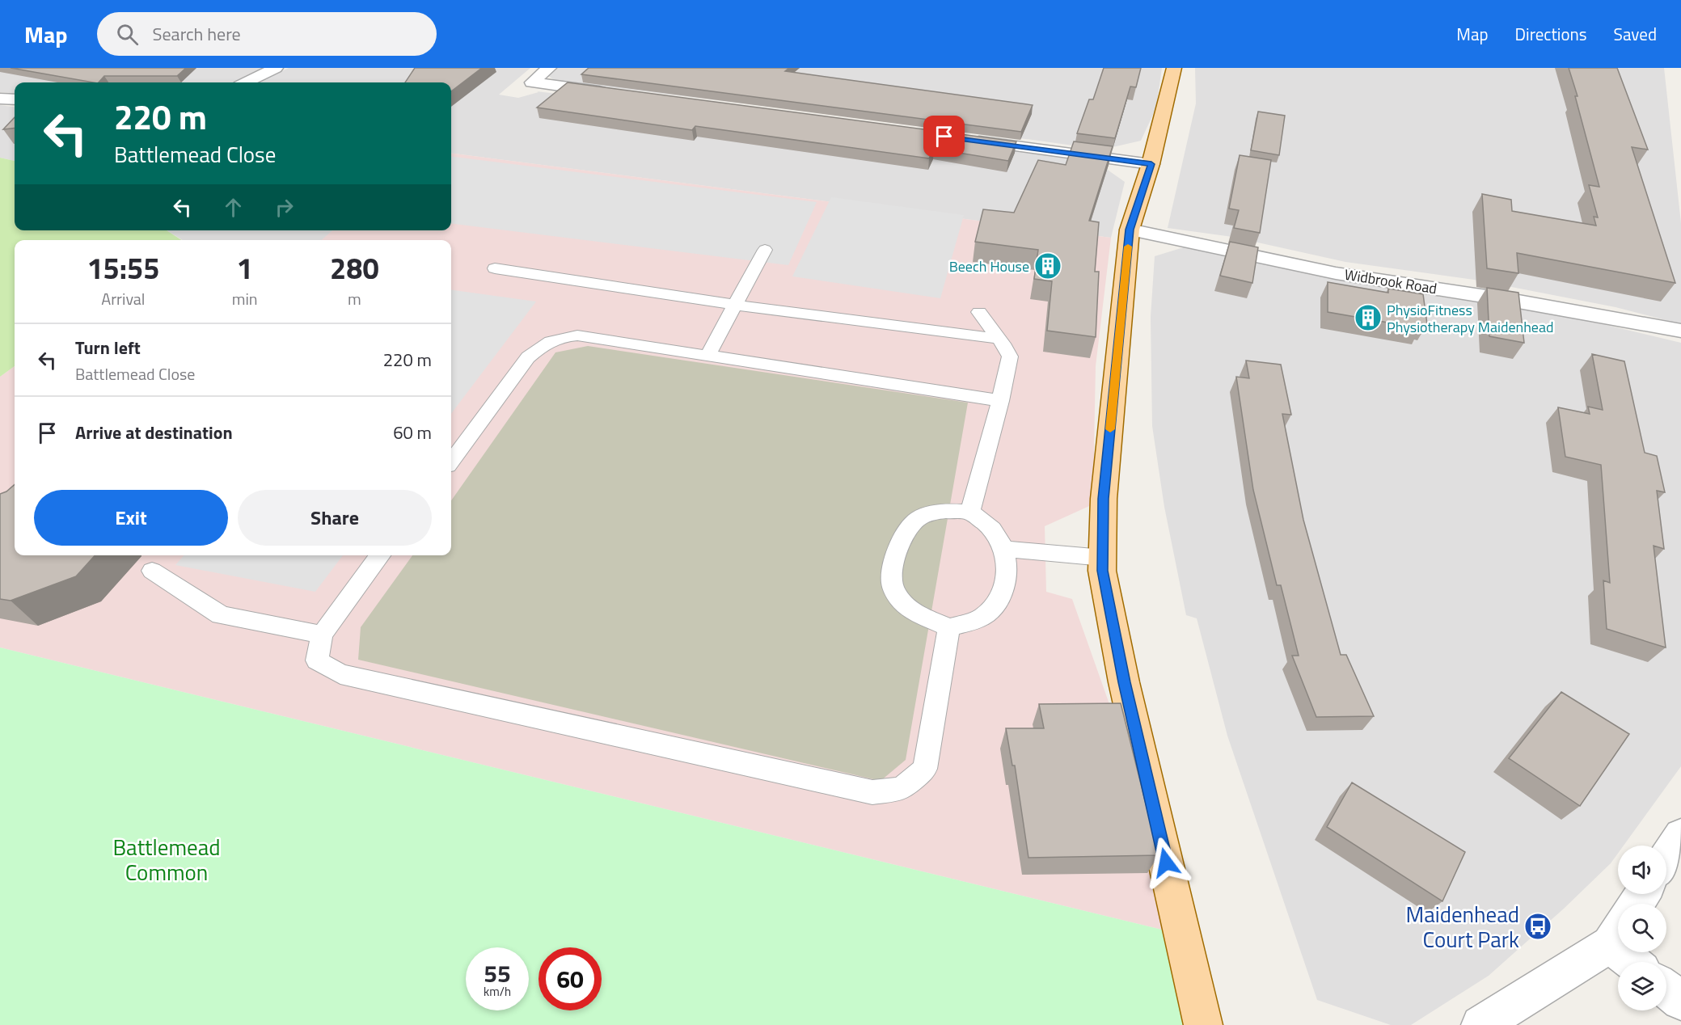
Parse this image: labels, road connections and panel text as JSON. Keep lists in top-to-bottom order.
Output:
{
  "streets": {
    "street": ["Widbrook Road"]
  },
  "parks": ["Battlemead Common"],
  "places": {
    "building": ["Beech House", "PhysioFitness Physiotherapy Maidenhead"],
    "bus stop": ["Maidenhead Court Park"]
  },
  "page": {
    "header": "Map",
    "search": "Search here",
    "nav": ["Map", "Directions", "Saved"],
    "turn": ["220 m", "Battlemead Close"],
    "eta": [
      "15:55",
      "Arrival",
      "1",
      "min",
      "280",
      "m"
    ],
    "list": [
      {
        "name": "Turn left",
        "note": "Battlemead Close",
        "value": "220 m"
      },
      {
        "name": "Arrive at destination",
        "value": "60 m"
      }
    ],
    "buttons": ["Exit", "Share"],
    "speed": "55 km/h",
    "limit": "60"
  }
}
